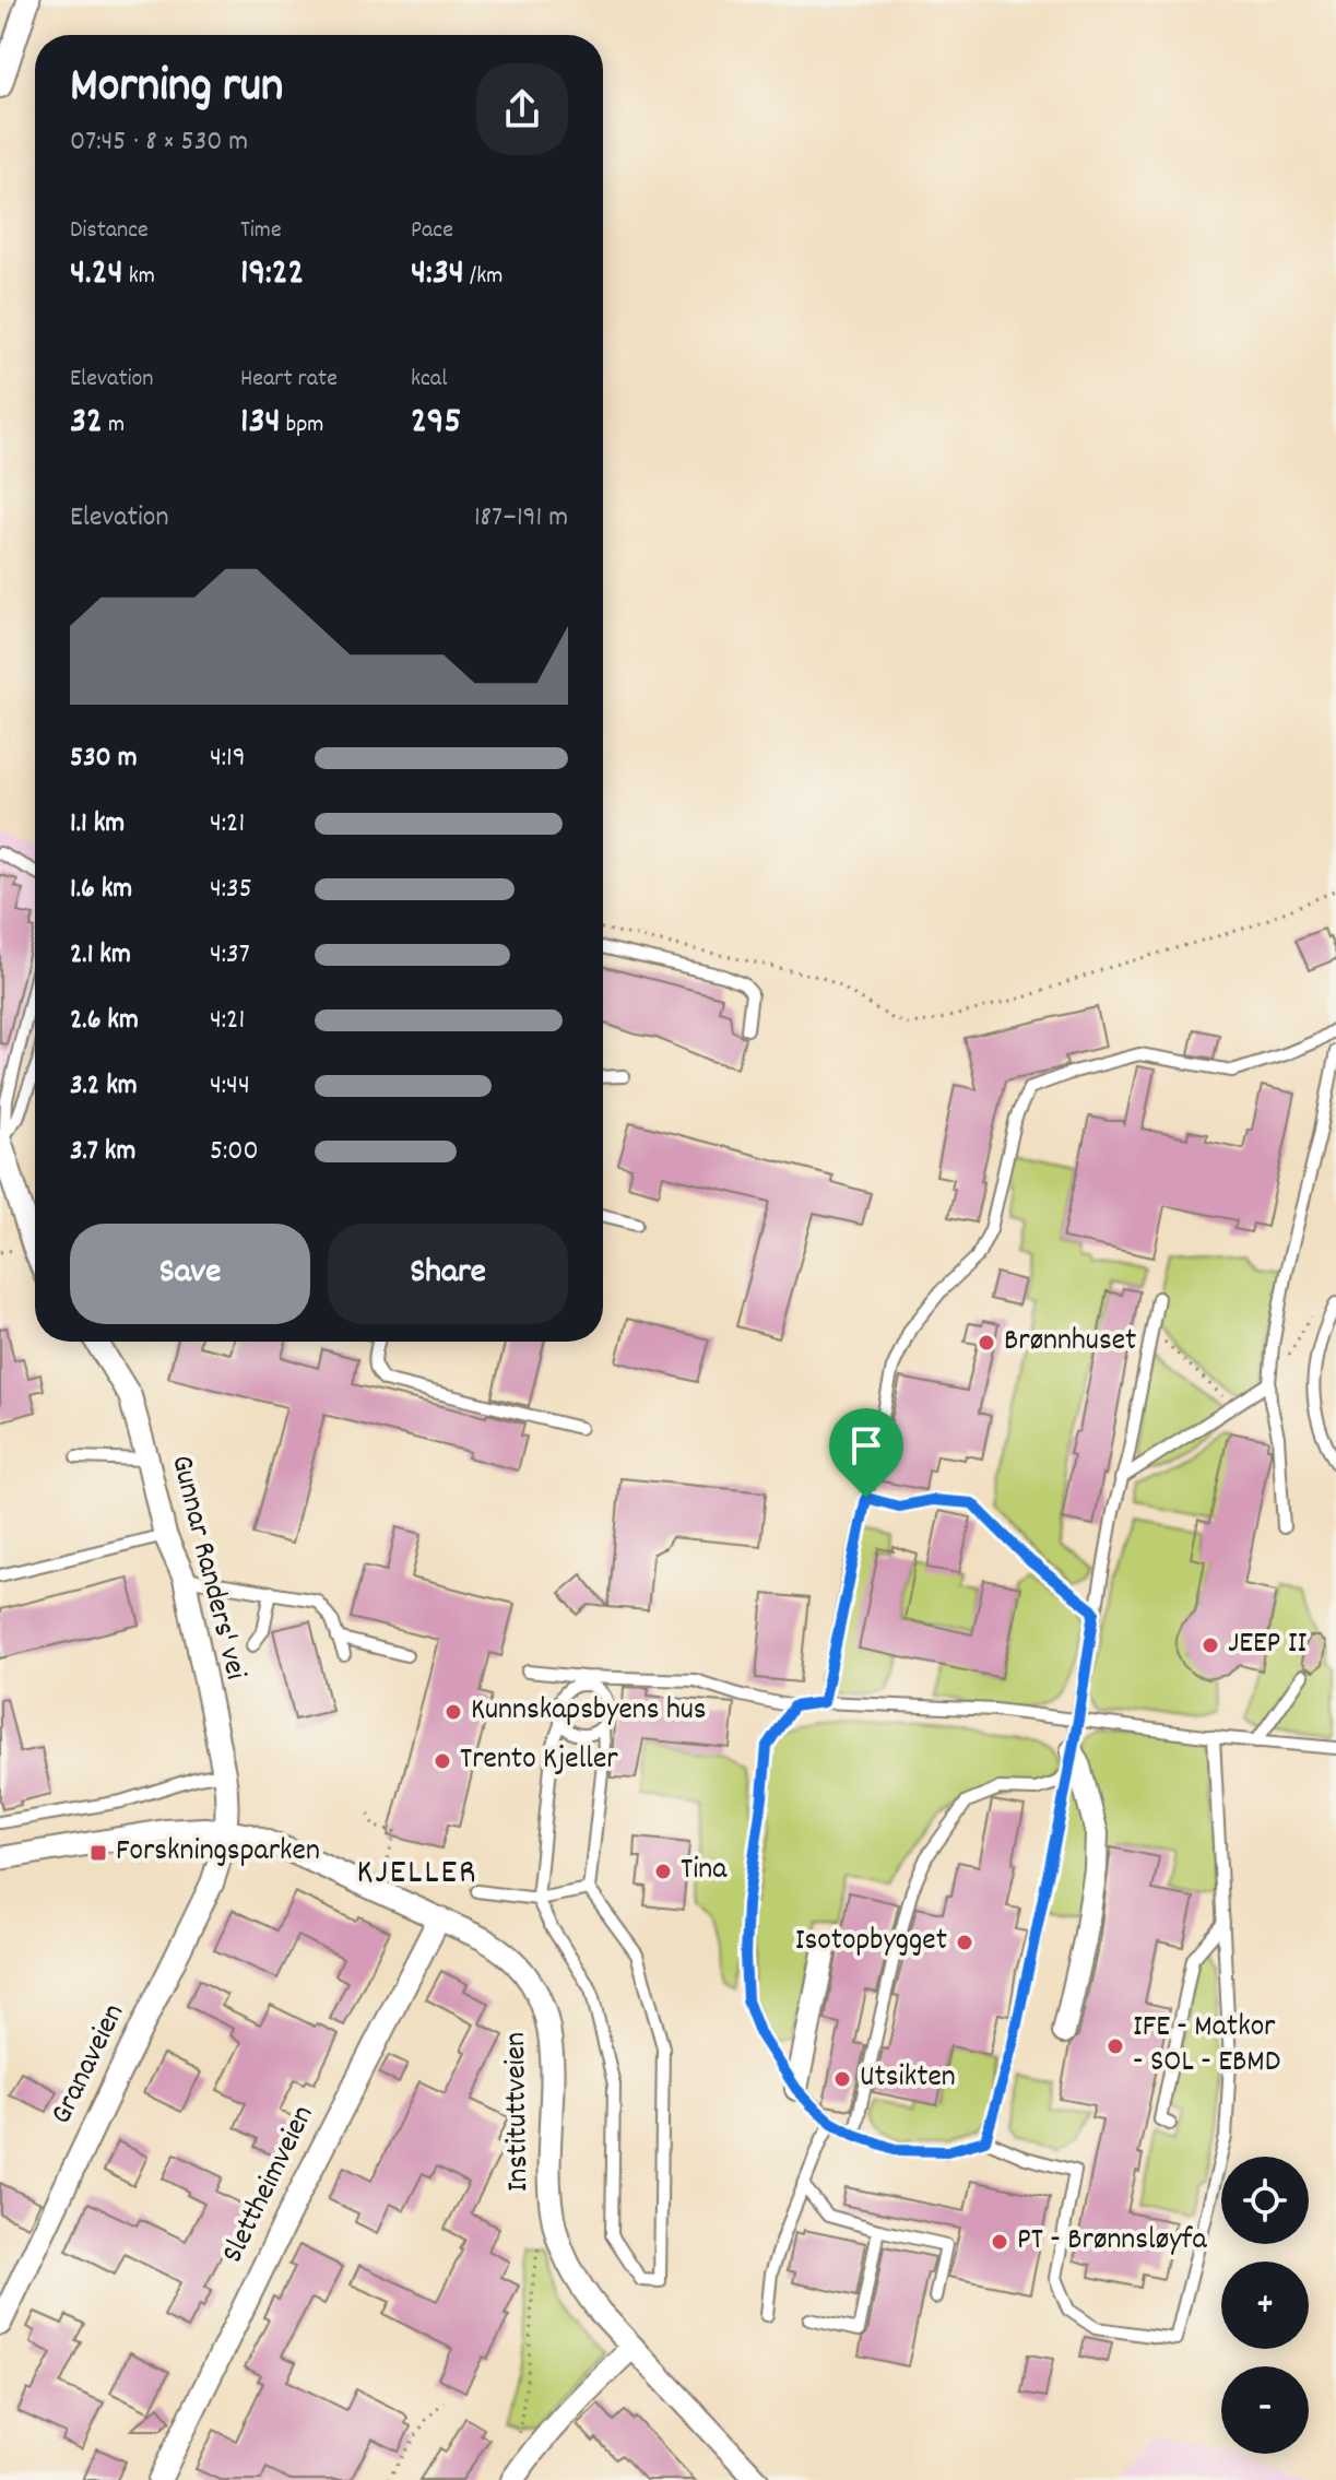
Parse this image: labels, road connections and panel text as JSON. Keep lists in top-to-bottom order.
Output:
{
  "streets": {
    "street": [
      "Gunnar Randers' vei",
      "Granaveien",
      "Instituttveien",
      "Slettheimveien"
    ]
  },
  "crossings": [
    ["Gunnar Randers' vei", "Granaveien"],
    ["Gunnar Randers' vei", "Instituttveien"],
    ["Granaveien", "Instituttveien"],
    ["Instituttveien", "Slettheimveien"]
  ],
  "districts": ["KJELLER"],
  "places": {
    "other": [
      "Brønnhuset",
      "JEEP II",
      "Kunnskapsbyens hus",
      "Trento Kjeller",
      "Tina",
      "Isotopbygget",
      "IFE - Matkor - SOL - EBMD",
      "Utsikten",
      "PT - Brønnsløyfa"
    ],
    "transit": ["Forskningsparken"]
  },
  "page": {
    "heading": ["Morning run", "07:45 · 8 × 530 m"],
    "stats": [
      ["Distance", "4.24 km"],
      ["Time", "19:22"],
      ["Pace", "4:34 /km"],
      ["Elevation", "32 m"],
      ["Heart rate", "134 bpm"],
      ["kcal", "295"]
    ],
    "chart": ["Elevation", "187–191 m"],
    "list": [
      {
        "name": "530 m",
        "note": "4:19"
      },
      {
        "name": "1.1 km",
        "note": "4:21"
      },
      {
        "name": "1.6 km",
        "note": "4:35"
      },
      {
        "name": "2.1 km",
        "note": "4:37"
      },
      {
        "name": "2.6 km",
        "note": "4:21"
      },
      {
        "name": "3.2 km",
        "note": "4:44"
      },
      {
        "name": "3.7 km",
        "note": "5:00"
      }
    ],
    "buttons": ["Save", "Share"],
    "map_buttons": ["+", "−"]
  }
}
